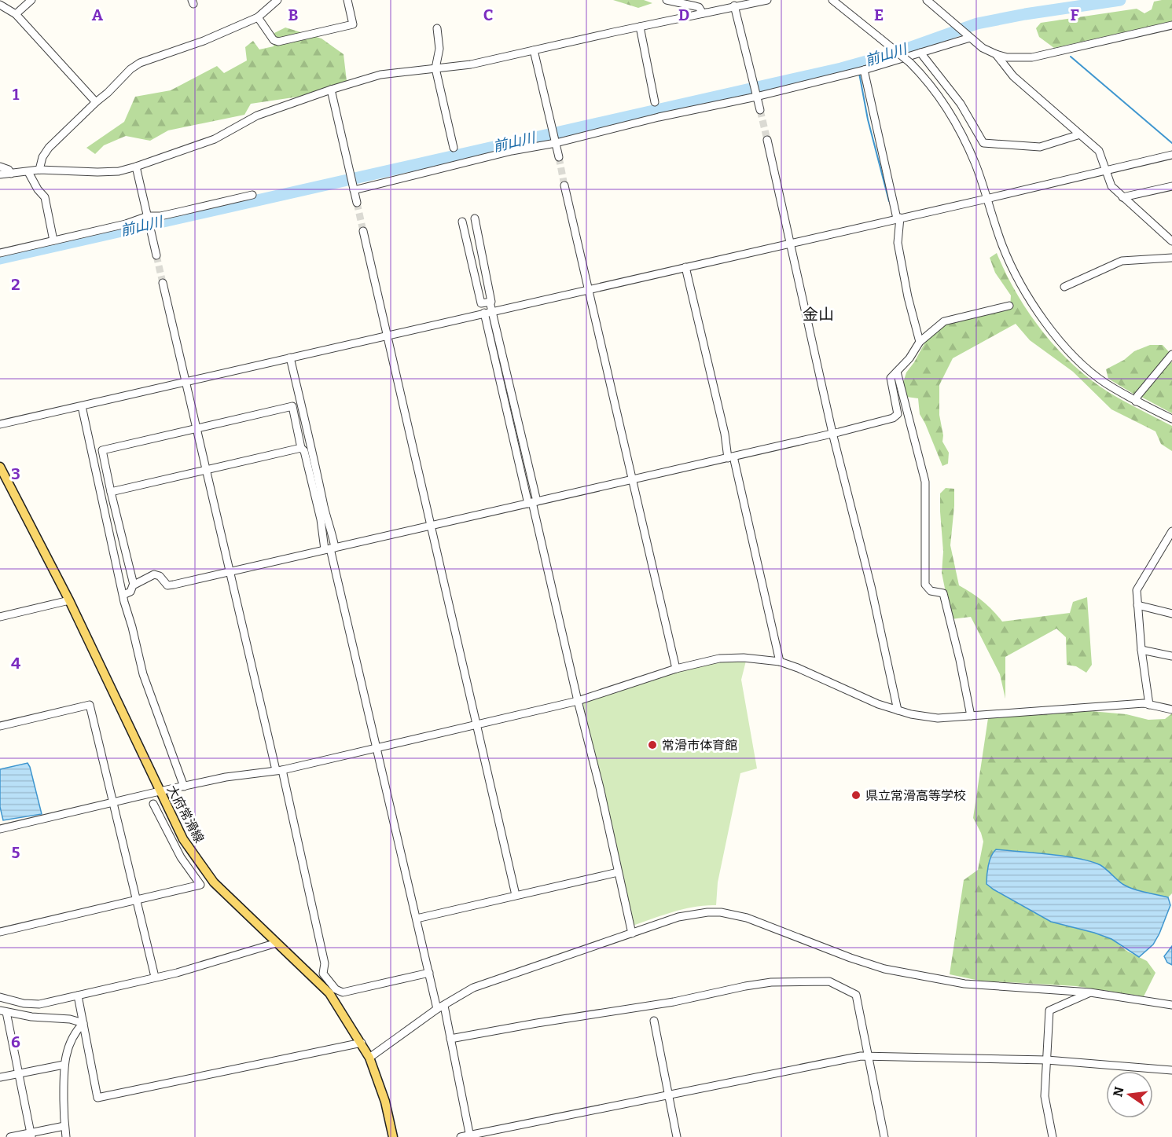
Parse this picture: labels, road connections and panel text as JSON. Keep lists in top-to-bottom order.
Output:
{
  "streets": {
    "main road": ["大府常滑線"]
  },
  "districts": ["金山"],
  "water": ["前山川"],
  "places": ["常滑市体育館", "県立常滑高等学校"],
  "north": "left",
  "grid": {
    "columns": [
      "A",
      "B",
      "C",
      "D",
      "E",
      "F"
    ],
    "rows": [
      "1",
      "2",
      "3",
      "4",
      "5",
      "6"
    ]
  }
}
